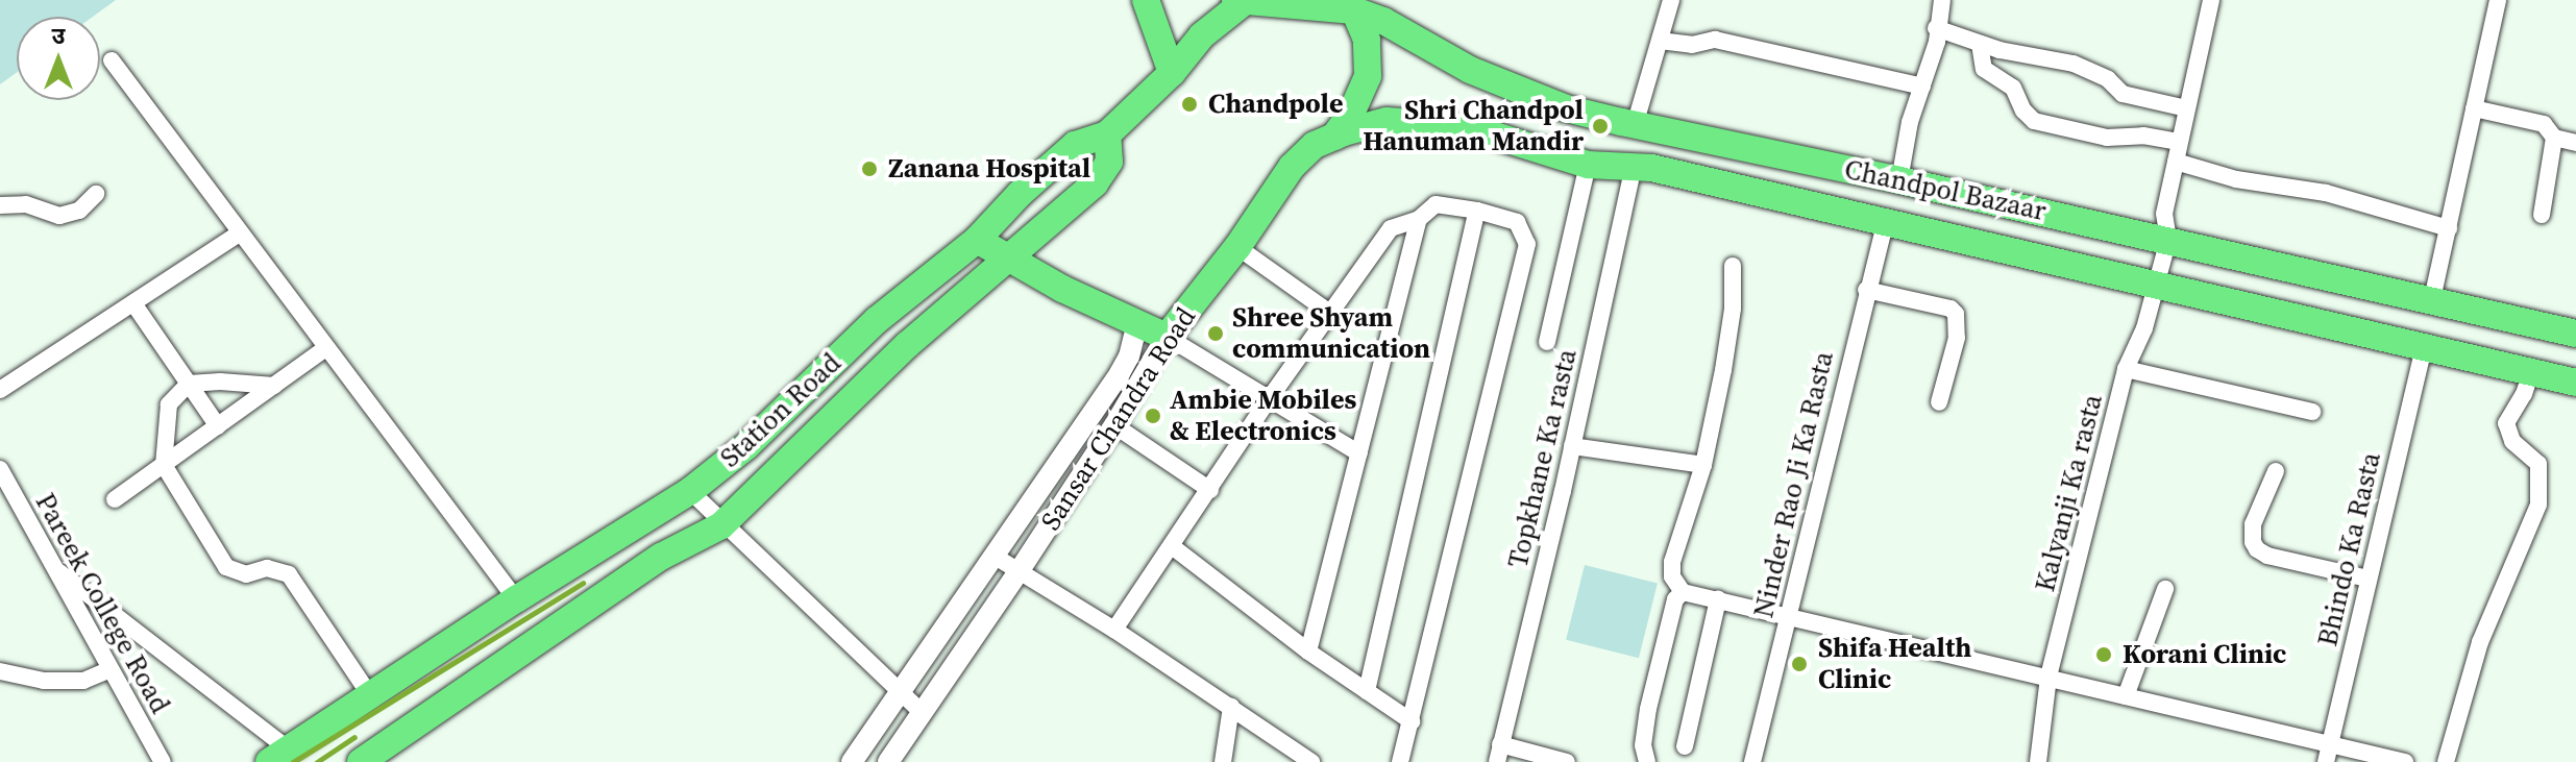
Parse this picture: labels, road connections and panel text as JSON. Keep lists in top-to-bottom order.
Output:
{
  "streets": {
    "main road": ["Chandpol Bazaar", "Station Road", "Sansar Chandra Road"],
    "street": [
      "Topkhane Ka rasta",
      "Ninder Rao Ji Ka Rasta",
      "Kalyanji Ka rasta",
      "Bhindo Ka Rasta",
      "Pareek College Road"
    ]
  },
  "crossings": [
    ["Chandpol Bazaar", "Station Road"],
    ["Chandpol Bazaar", "Sansar Chandra Road"],
    ["Chandpol Bazaar", "Topkhane Ka rasta"],
    ["Chandpol Bazaar", "Ninder Rao Ji Ka Rasta"],
    ["Chandpol Bazaar", "Kalyanji Ka rasta"],
    ["Chandpol Bazaar", "Bhindo Ka Rasta"]
  ],
  "places": [
    "Chandpole",
    "Shri Chandpol Hanuman Mandir",
    "Zanana Hospital",
    "Shree Shyam communication",
    "Ambie Mobiles & Electronics",
    "Korani Clinic",
    "Shifa Health Clinic"
  ],
  "north": "top"
}
